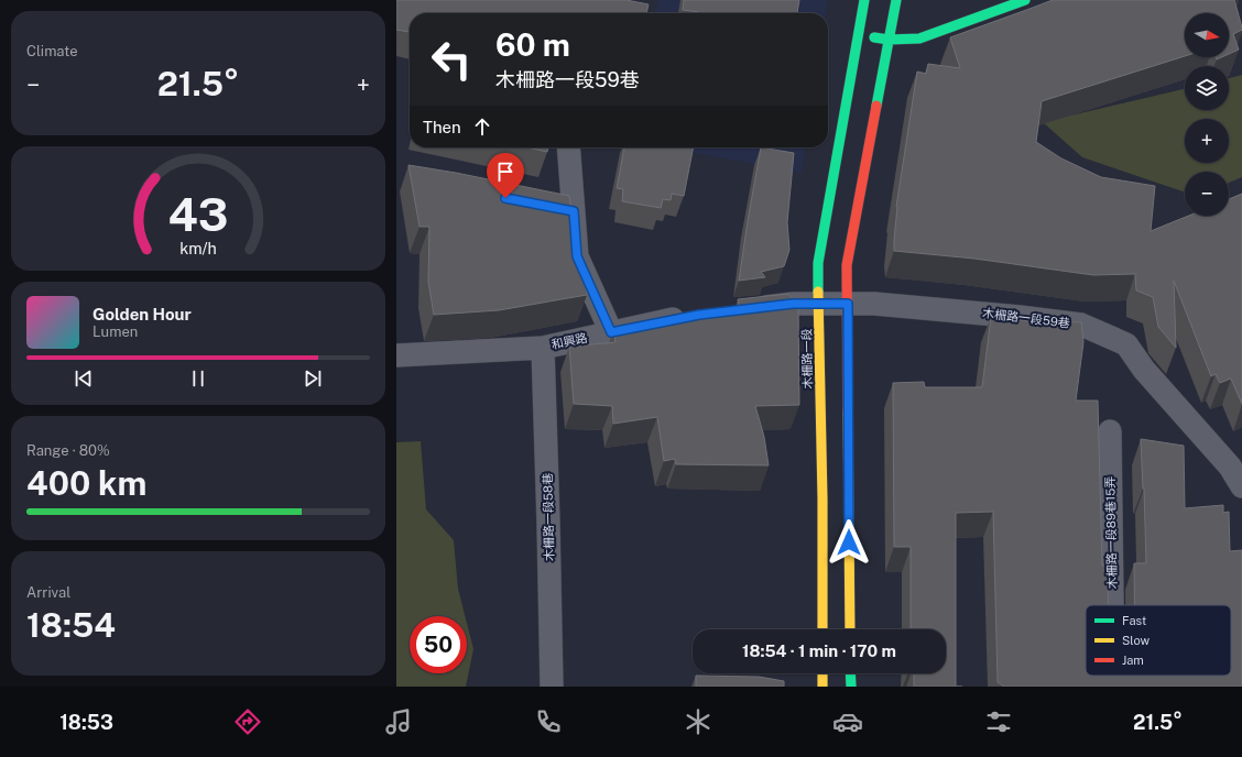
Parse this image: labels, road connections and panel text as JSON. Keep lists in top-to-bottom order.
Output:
{
  "streets": {
    "main road": ["木柵路一段"],
    "street": [
      "木柵路一段59巷",
      "和興路",
      "木柵路一段58巷",
      "木柵路一段89巷15弄"
    ]
  },
  "crossings": [
    ["木柵路一段59巷", "木柵路一段"],
    ["和興路", "木柵路一段58巷"]
  ],
  "legend": ["Fast", "Slow", "Jam"],
  "north": "right",
  "page": {
    "tile": [
      "Climate",
      ["Range · 80%", "400 km"],
      ["Arrival", "18:54"]
    ],
    "map_buttons": ["+", "−"],
    "turn": ["60 m", "木柵路一段59巷"],
    "heat": ["−", "21.5°", "+"],
    "then": "Then",
    "song": ["Golden Hour", "Lumen"],
    "limit": "50",
    "trip": "18:54 · 1 min · 170 m",
    "tabs": ["18:53", "21.5°"],
    "gauge": ["43", "km/h"]
  }
}
